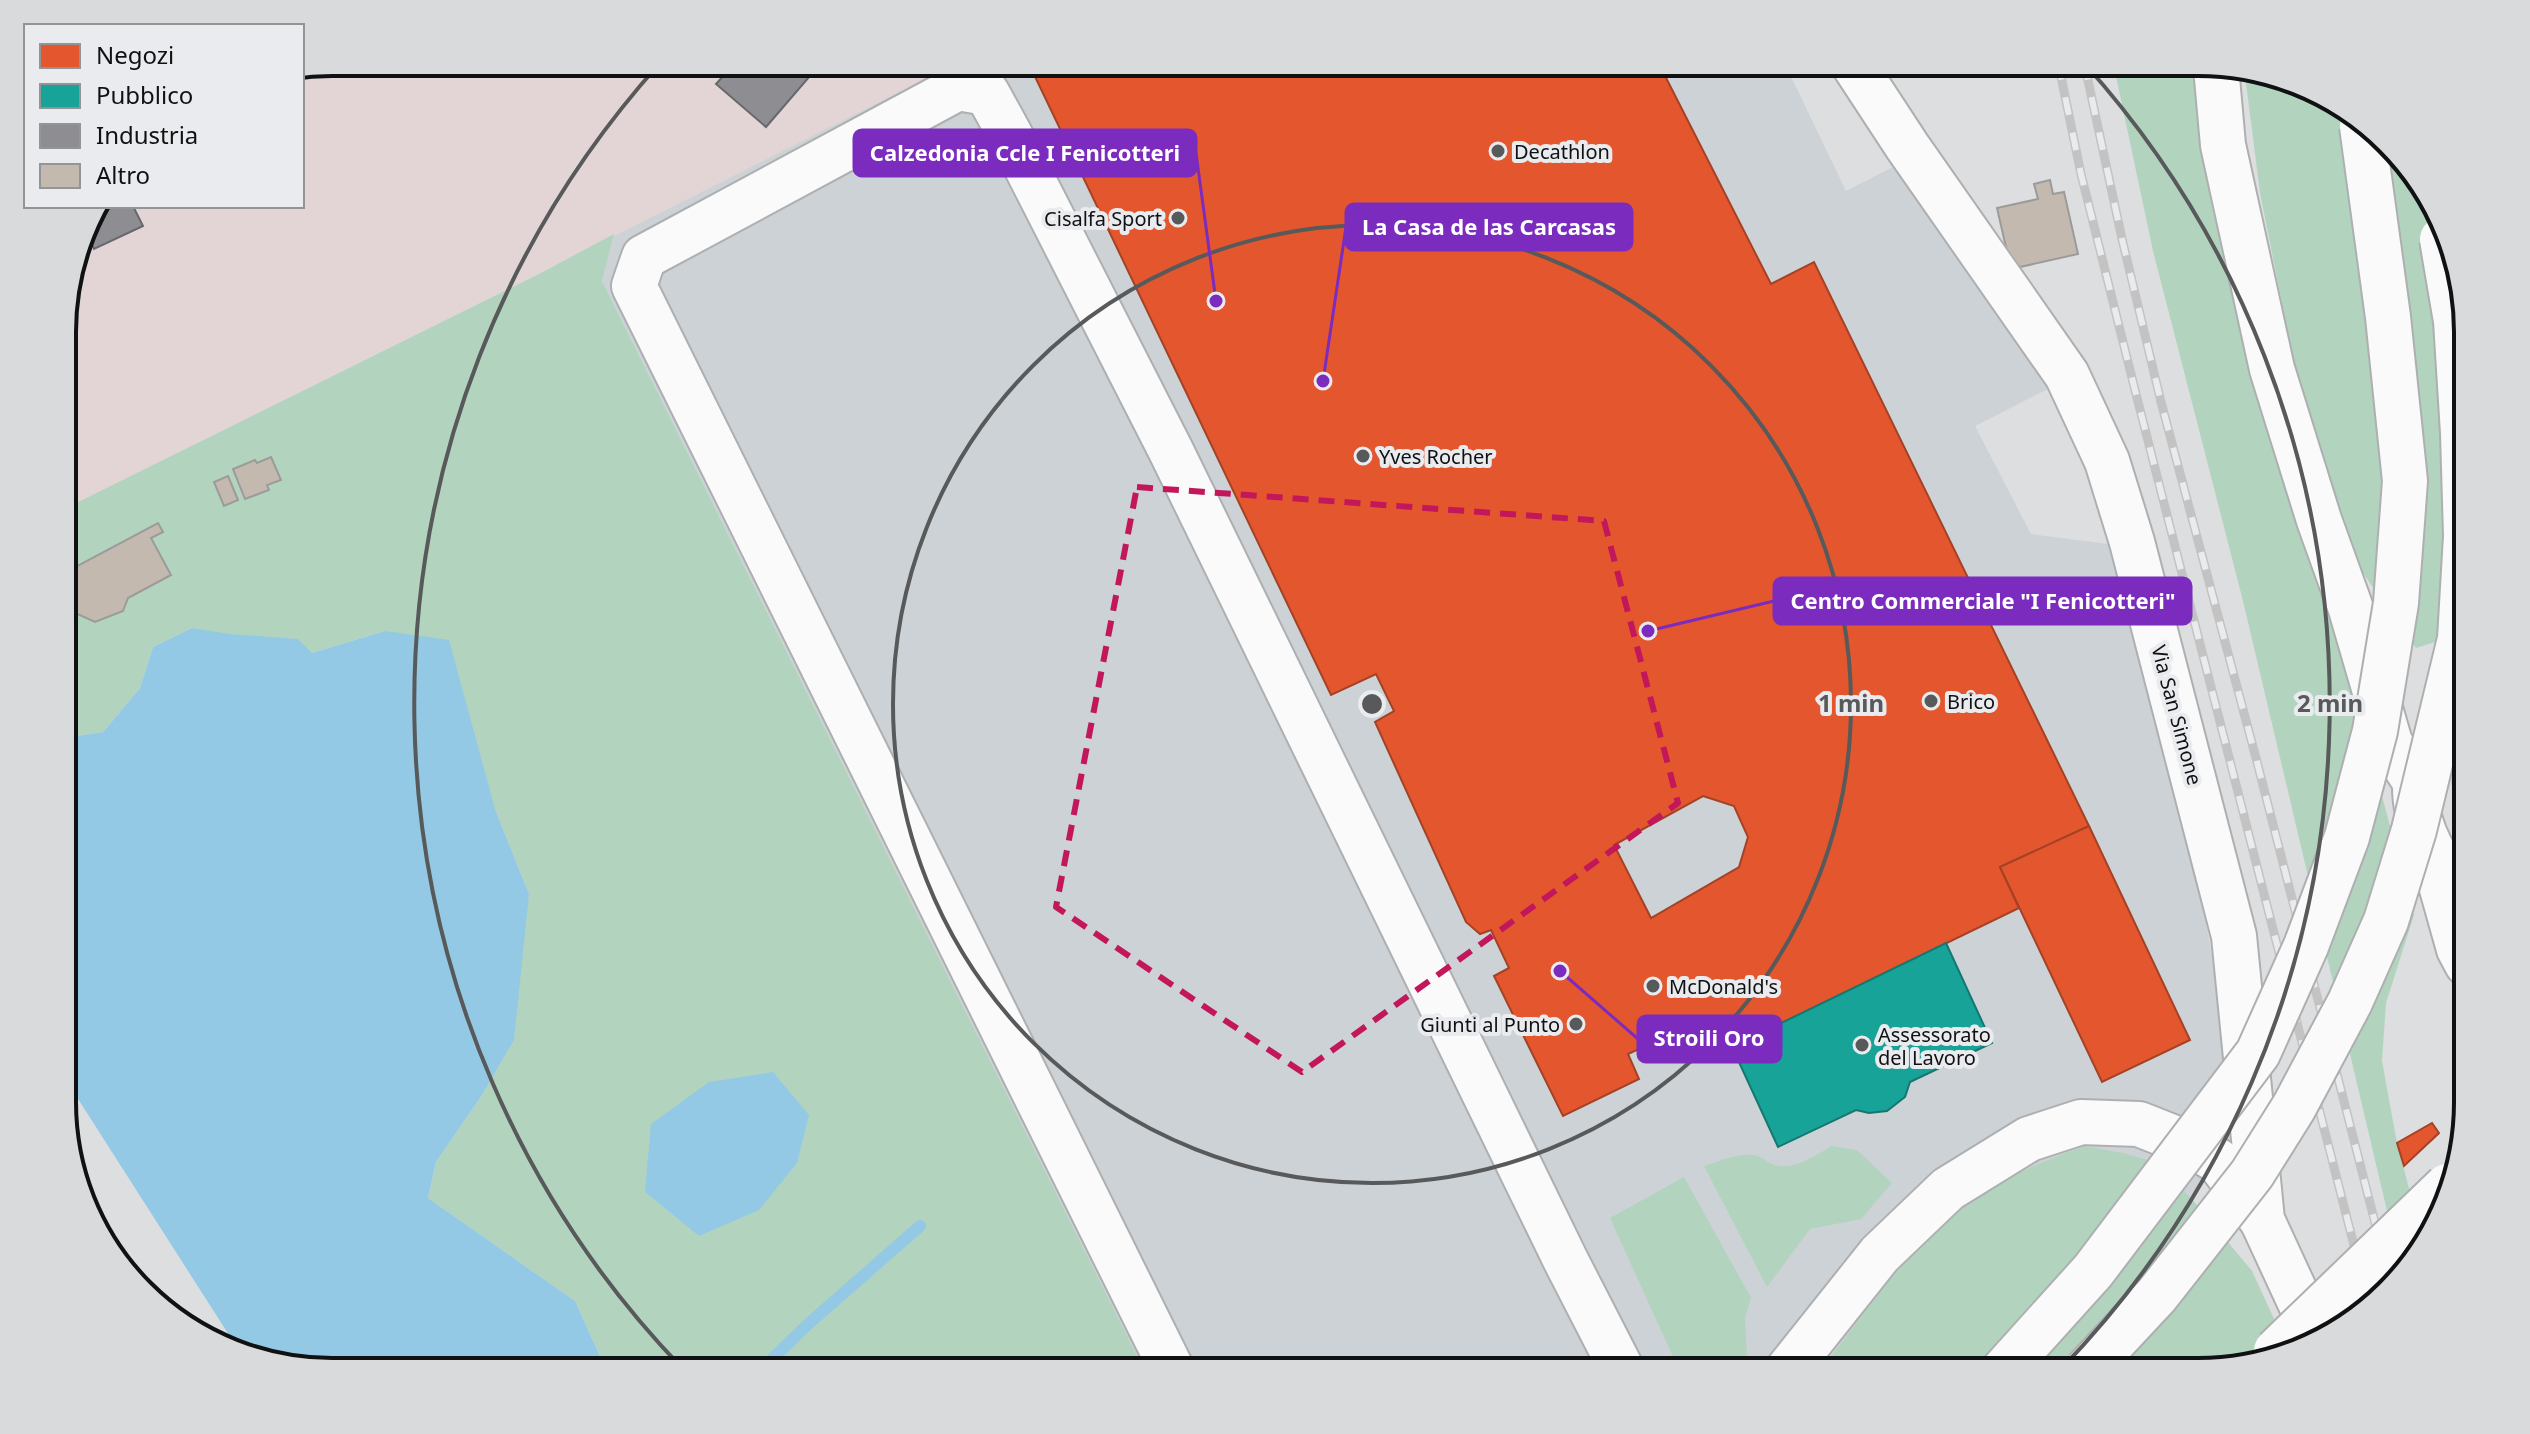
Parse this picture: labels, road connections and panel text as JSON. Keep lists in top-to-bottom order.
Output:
{
  "streets": {
    "main road": ["Via San Simone"]
  },
  "places": [
    "Decathlon",
    "Cisalfa Sport",
    "Calzedonia Ccle I Fenicotteri",
    "La Casa de las Carcasas",
    "Yves Rocher",
    "Centro Commerciale \"I Fenicotteri\"",
    "Brico",
    "Stroili Oro",
    "McDonald's",
    "Giunti al Punto",
    "Assessorato del Lavoro"
  ],
  "legend": [
    "Negozi",
    "Pubblico",
    "Industria",
    "Altro"
  ],
  "rings": ["1 min", "2 min"]
}
